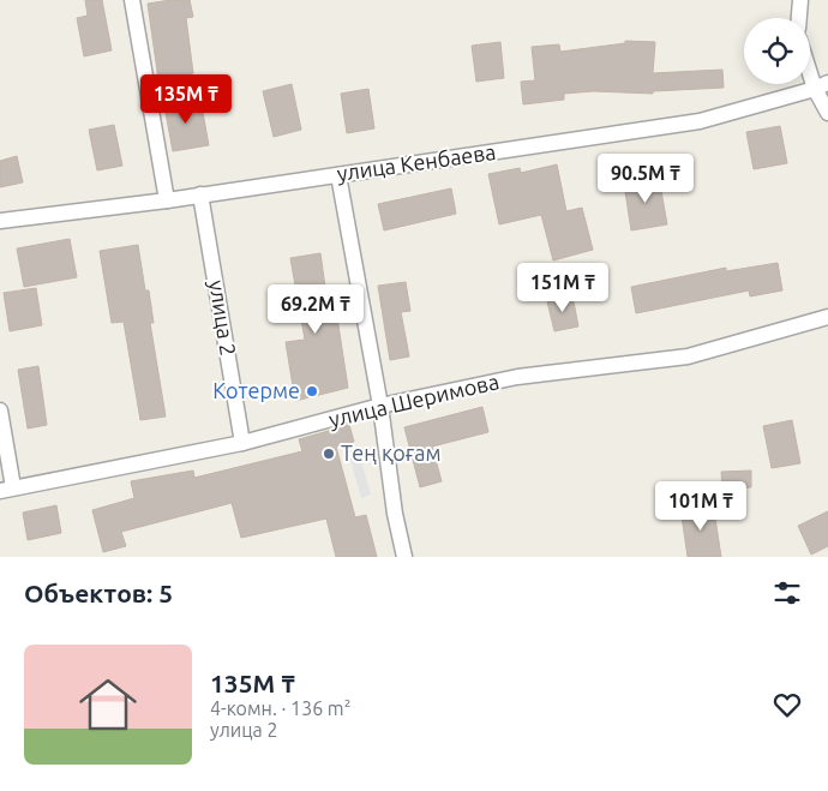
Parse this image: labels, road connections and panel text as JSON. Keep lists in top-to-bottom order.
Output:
{
  "streets": {
    "street": ["улица Кенбаева", "улица 2", "улица Шеримова"]
  },
  "crossings": [
    ["улица Кенбаева", "улица 2"],
    ["улица 2", "улица Шеримова"]
  ],
  "places": ["Котерме", "Тең қоғам"],
  "page": {
    "price": [
      "135M ₸",
      "90.5M ₸",
      "151M ₸",
      "69.2M ₸",
      "101M ₸"
    ],
    "heading": "Объектов: 5",
    "list": [
      {
        "name": "135M ₸",
        "note": "4-комн. · 136 m² · улица 2"
      }
    ]
  }
}
